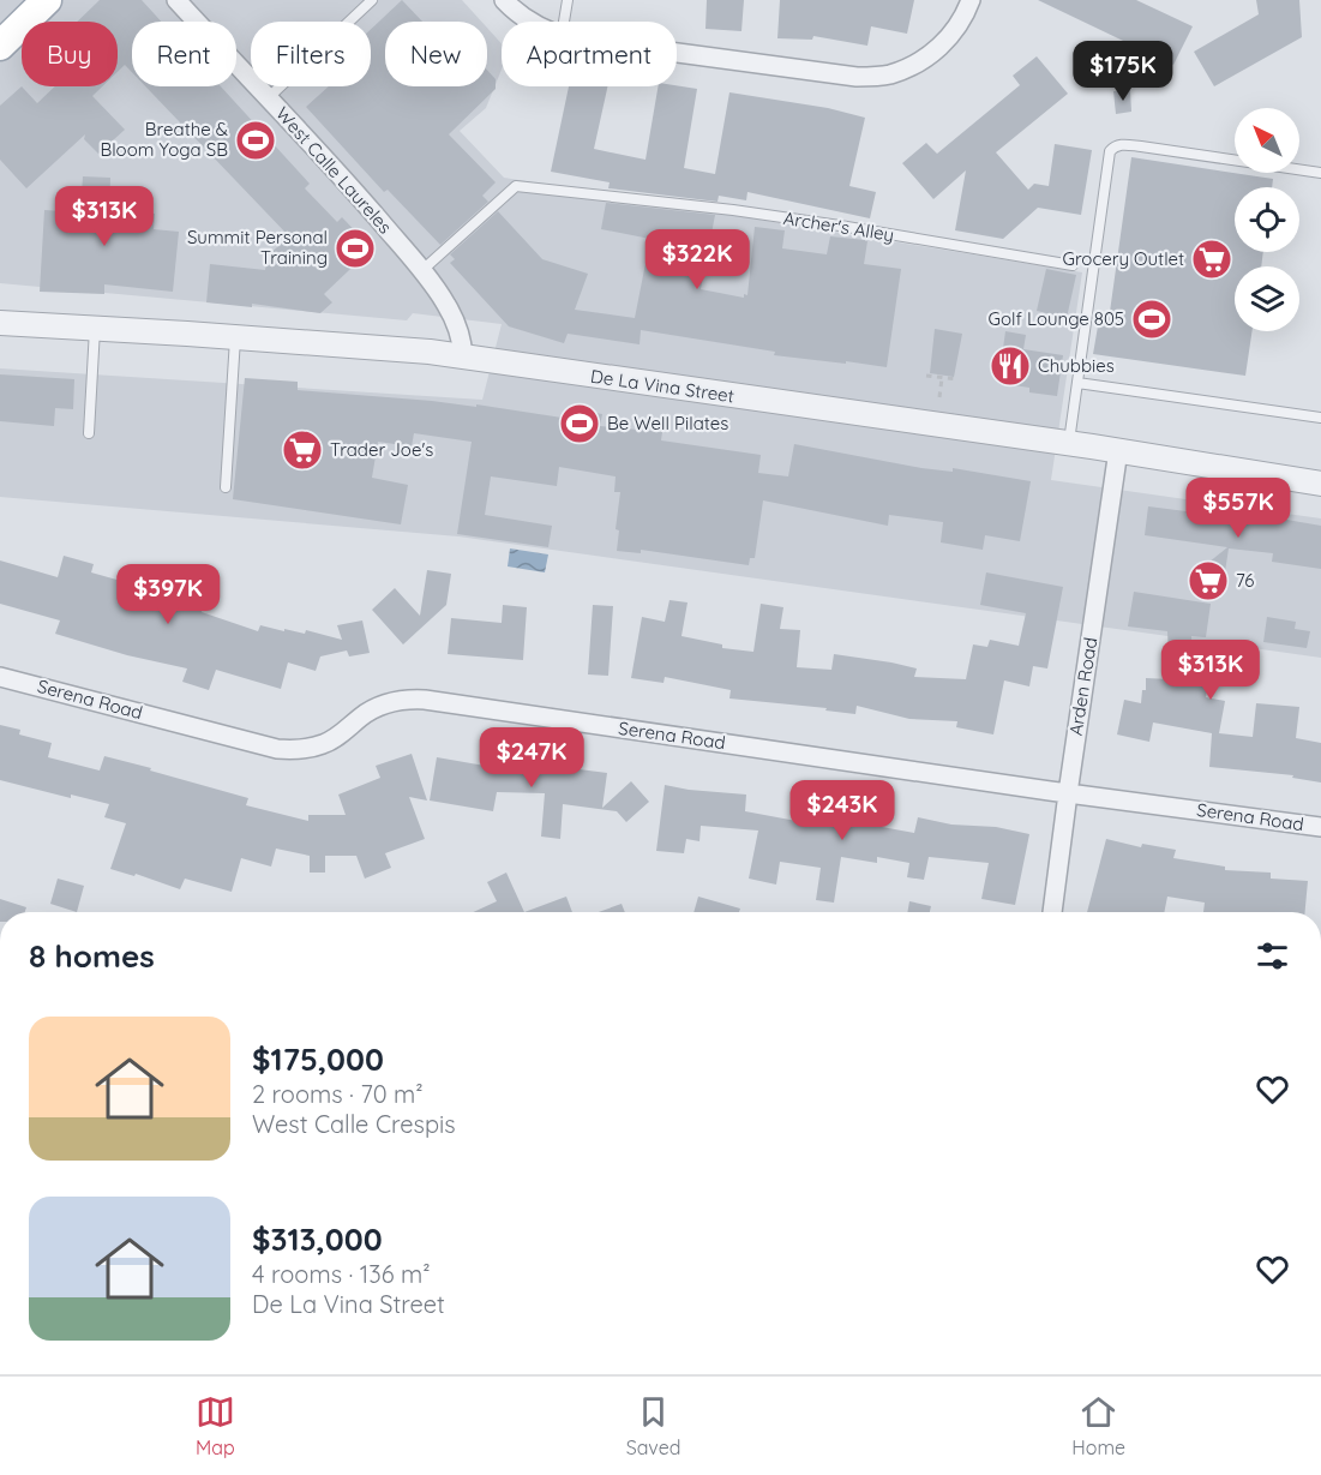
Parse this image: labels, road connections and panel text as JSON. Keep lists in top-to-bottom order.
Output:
{
  "streets": {
    "street": [
      "West Calle Laureles",
      "De La Vina Street",
      "Arden Road",
      "Serena Road"
    ],
    "lane": ["Archer's Alley"]
  },
  "crossings": [
    ["West Calle Laureles", "Archer's Alley"],
    ["West Calle Laureles", "De La Vina Street"],
    ["De La Vina Street", "Arden Road"],
    ["Arden Road", "Serena Road"]
  ],
  "places": {
    "sports": [
      "Breathe & Bloom Yoga SB",
      "Summit Personal Training",
      "Golf Lounge 805",
      "Be Well Pilates"
    ],
    "supermarket": ["Grocery Outlet", "Trader Joe's", "76"],
    "restaurant": ["Chubbies"]
  },
  "north": "top left",
  "page": {
    "chip": [
      "Buy",
      "Rent",
      "Filters",
      "New",
      "Apartment"
    ],
    "price": [
      "$175K",
      "$313K",
      "$322K",
      "$557K",
      "$397K",
      "$313K",
      "$247K",
      "$243K"
    ],
    "heading": "8 homes",
    "list": [
      {
        "name": "$175,000",
        "note": "2 rooms · 70 m² · West Calle Crespis"
      },
      {
        "name": "$313,000",
        "note": "4 rooms · 136 m² · De La Vina Street"
      }
    ],
    "tabs": ["Map", "Saved", "Home"]
  }
}
